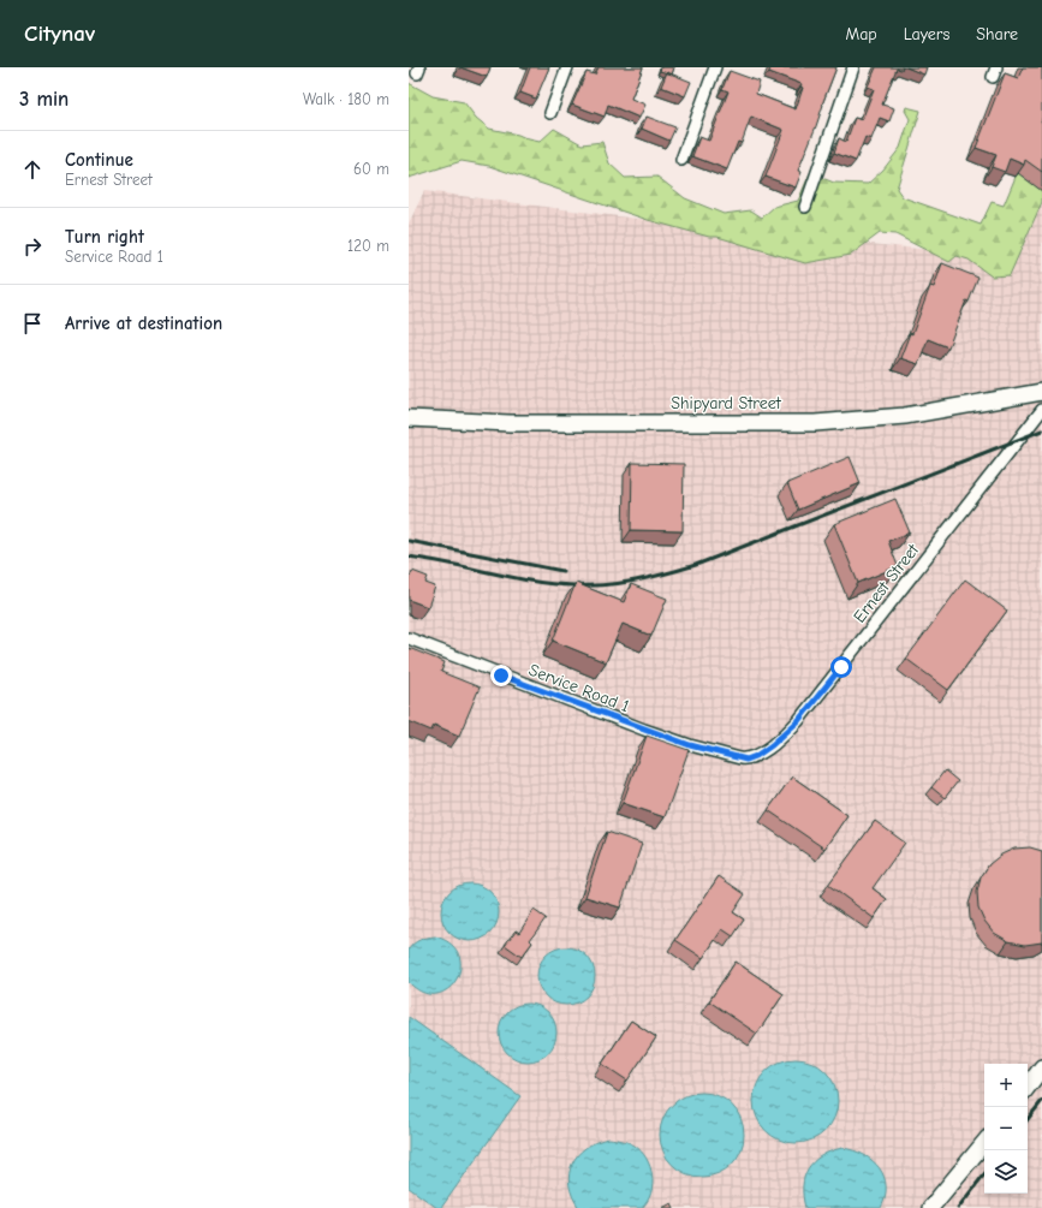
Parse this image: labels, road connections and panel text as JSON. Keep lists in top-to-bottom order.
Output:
{
  "streets": {
    "street": ["Shipyard Street", "Ernest Street", "Service Road 1"]
  },
  "crossings": [
    ["Ernest Street", "Service Road 1"]
  ],
  "page": {
    "header": "Citynav",
    "nav": ["Map", "Layers", "Share"],
    "heading": ["3 min", "Walk · 180 m"],
    "list": [
      ["Continue", "Ernest Street", "60 m"],
      ["Turn right", "Service Road 1", "120 m"],
      "Arrive at destination"
    ],
    "map_buttons": ["+", "−"]
  }
}
